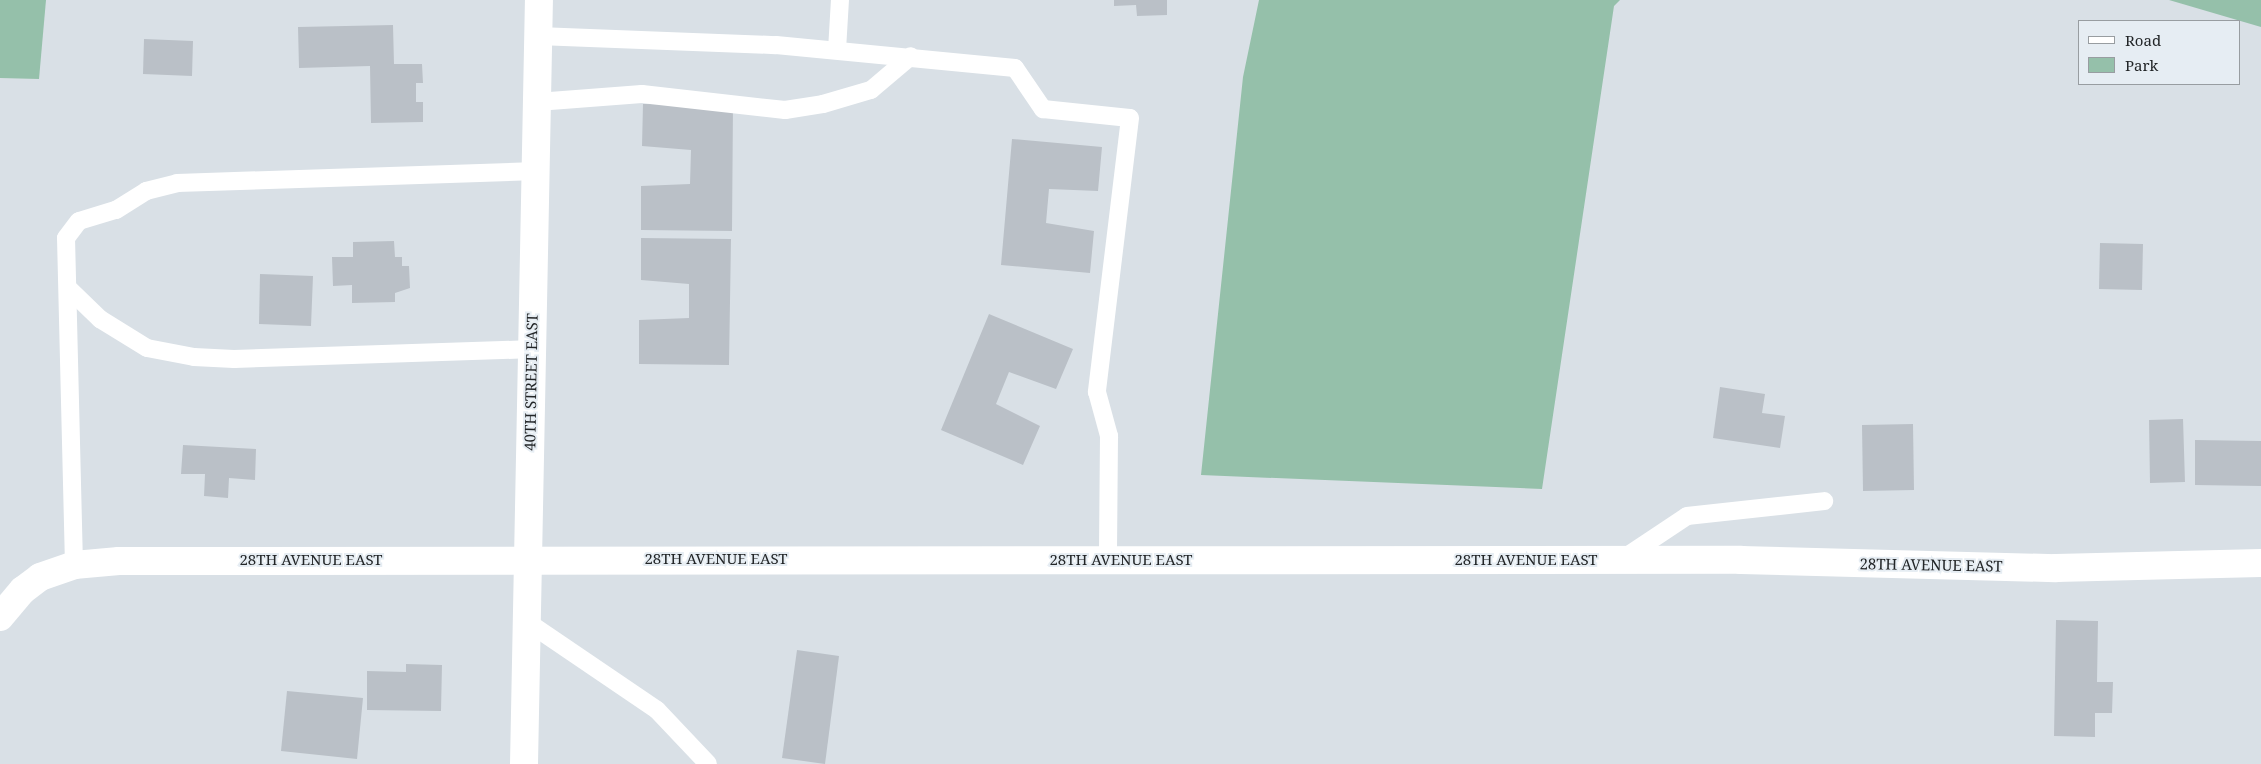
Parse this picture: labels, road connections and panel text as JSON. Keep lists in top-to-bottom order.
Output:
{
  "streets": {
    "street": ["40TH STREET EAST", "28TH AVENUE EAST"]
  },
  "crossings": [
    ["40TH STREET EAST", "28TH AVENUE EAST"]
  ],
  "legend": ["Road", "Park"]
}
